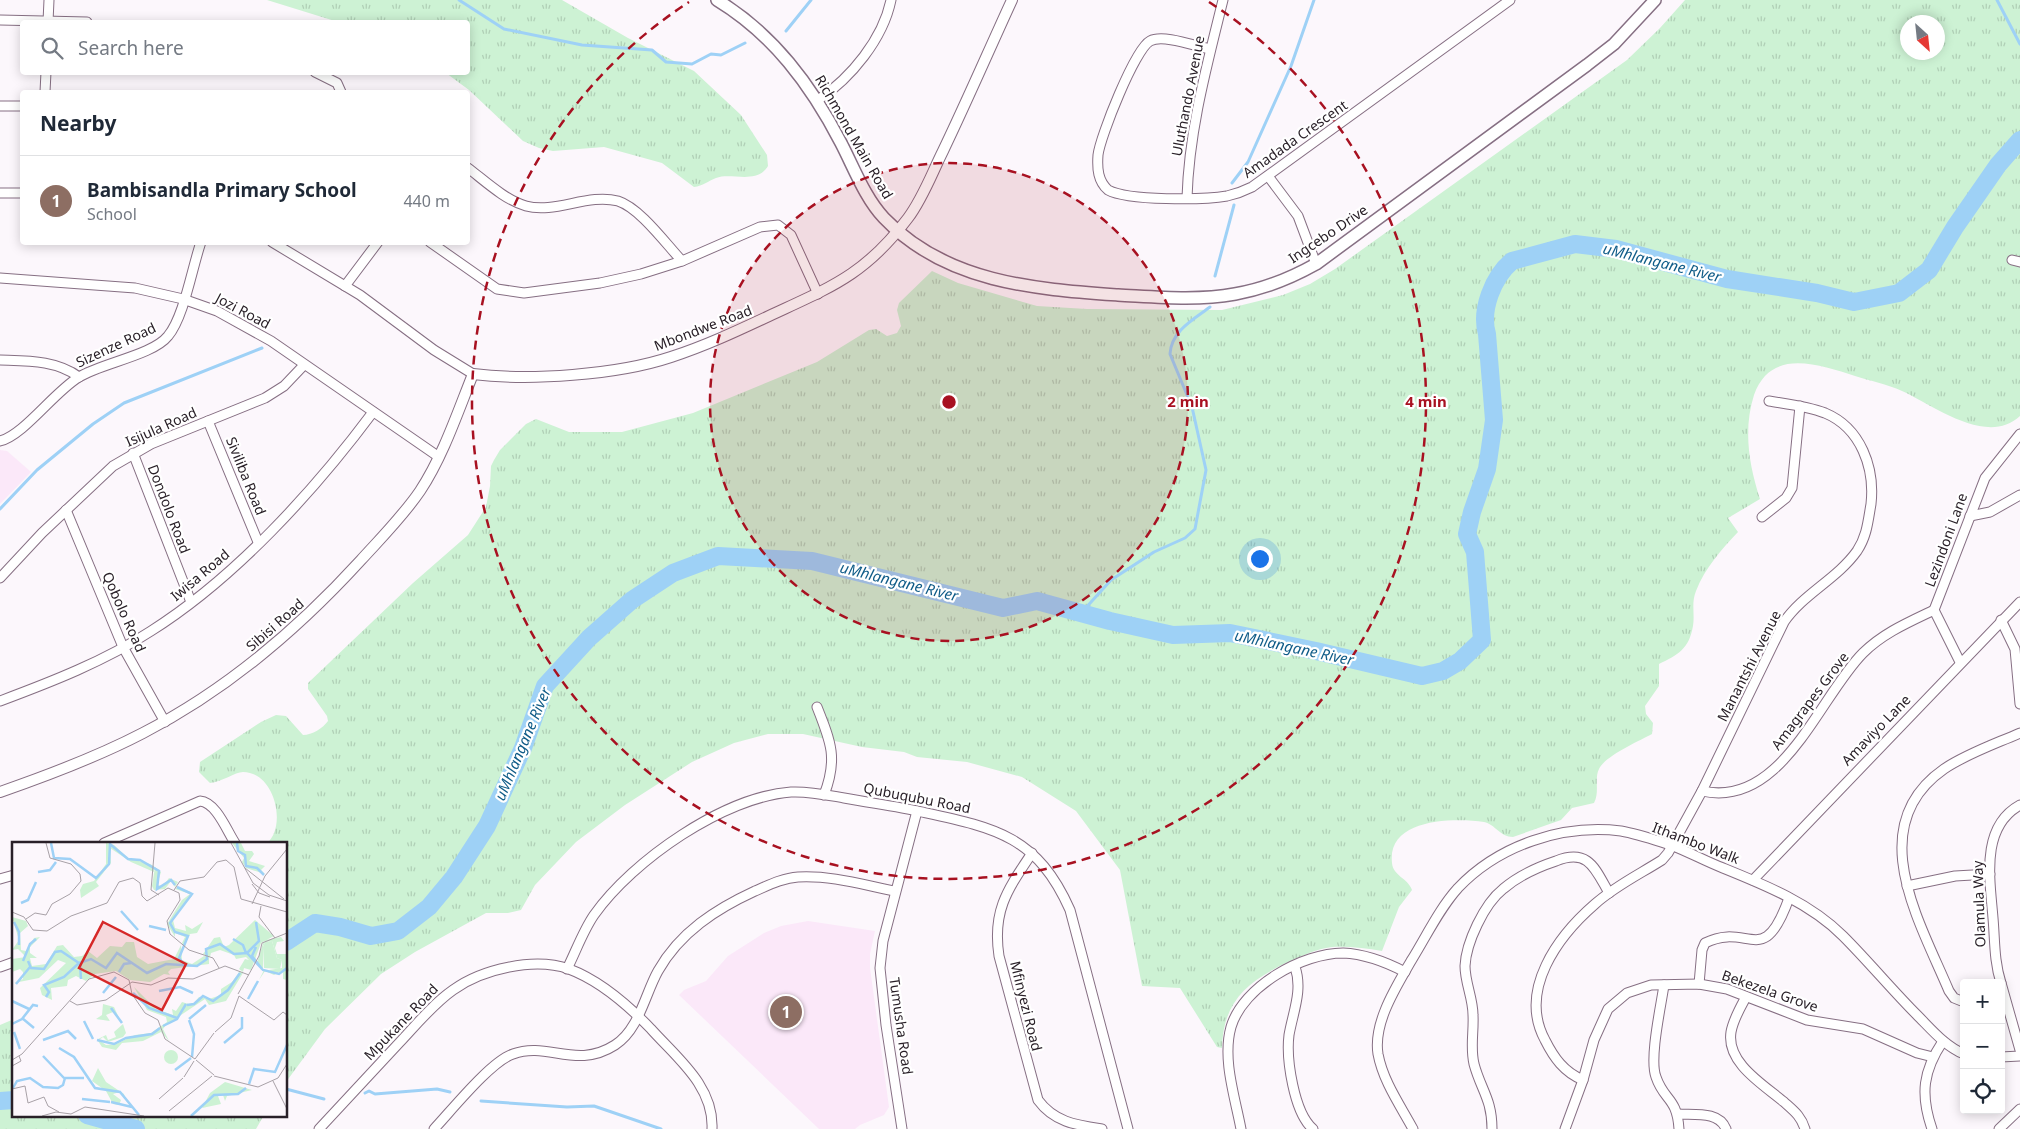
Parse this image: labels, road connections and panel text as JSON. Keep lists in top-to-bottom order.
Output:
{
  "streets": {
    "main road": ["Richmond Main Road", "Ingcebo Drive"],
    "street": [
      "Uluthando Avenue",
      "Amadada Crescent",
      "Jozi Road",
      "Mbondwe Road",
      "Sizenze Road",
      "Isijula Road",
      "Siviliba Road",
      "Dondolo Road",
      "Lezindoni Lane",
      "Iwisa Road",
      "Qobolo Road",
      "Sibisi Road",
      "Manantshi Avenue",
      "Amagrapes Grove",
      "Amaviyo Lane",
      "Qubuqubu Road",
      "Ithambo Walk",
      "Olamula Way",
      "Bekezela Grove",
      "Mfinyezi Road",
      "Mpukane Road",
      "Tumusha Road"
    ]
  },
  "crossings": [
    ["Uluthando Avenue", "Amadada Crescent"],
    ["Richmond Main Road", "Ingcebo Drive"],
    ["Richmond Main Road", "Mbondwe Road"],
    ["Ingcebo Drive", "Mbondwe Road"],
    ["Jozi Road", "Sizenze Road"],
    ["Jozi Road", "Isijula Road"],
    ["Jozi Road", "Iwisa Road"],
    ["Jozi Road", "Sibisi Road"],
    ["Mbondwe Road", "Sibisi Road"],
    ["Isijula Road", "Siviliba Road"],
    ["Isijula Road", "Dondolo Road"],
    ["Isijula Road", "Qobolo Road"],
    ["Siviliba Road", "Iwisa Road"],
    ["Dondolo Road", "Iwisa Road"],
    ["Lezindoni Lane", "Amagrapes Grove"],
    ["Iwisa Road", "Qobolo Road"],
    ["Qobolo Road", "Sibisi Road"],
    ["Manantshi Avenue", "Amagrapes Grove"],
    ["Manantshi Avenue", "Ithambo Walk"],
    ["Manantshi Avenue", "Bekezela Grove"],
    ["Amaviyo Lane", "Ithambo Walk"],
    ["Qubuqubu Road", "Mfinyezi Road"],
    ["Qubuqubu Road", "Mpukane Road"],
    ["Qubuqubu Road", "Tumusha Road"]
  ],
  "water": ["uMhlangane River"],
  "north": "bottom right",
  "page": {
    "search": "Search here",
    "heading": "Nearby",
    "list": [
      {
        "mark": "1",
        "name": "Bambisandla Primary School",
        "note": "School",
        "value": "440 m"
      }
    ],
    "map_buttons": ["+", "−"],
    "pins": "1"
  },
  "rings": ["2 min", "4 min"]
}
